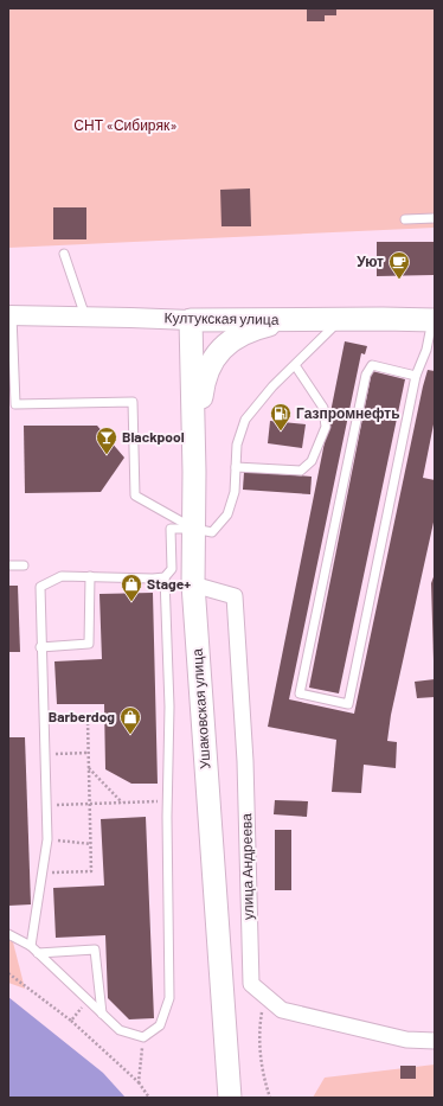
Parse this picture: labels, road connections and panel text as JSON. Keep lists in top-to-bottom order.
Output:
{
  "streets": {
    "main road": ["Култукская улица", "Ушаковская улица"],
    "street": ["улица Андреева"]
  },
  "crossings": [
    ["Култукская улица", "Ушаковская улица"],
    ["Ушаковская улица", "улица Андреева"]
  ],
  "parks": ["СНТ «Сибиряк»"],
  "places": {
    "cafe": ["Уют"],
    "fuel station": ["Газпромнефть"],
    "bar": ["Blackpool"],
    "shop": ["Stage+", "Barberdog"]
  }
}
